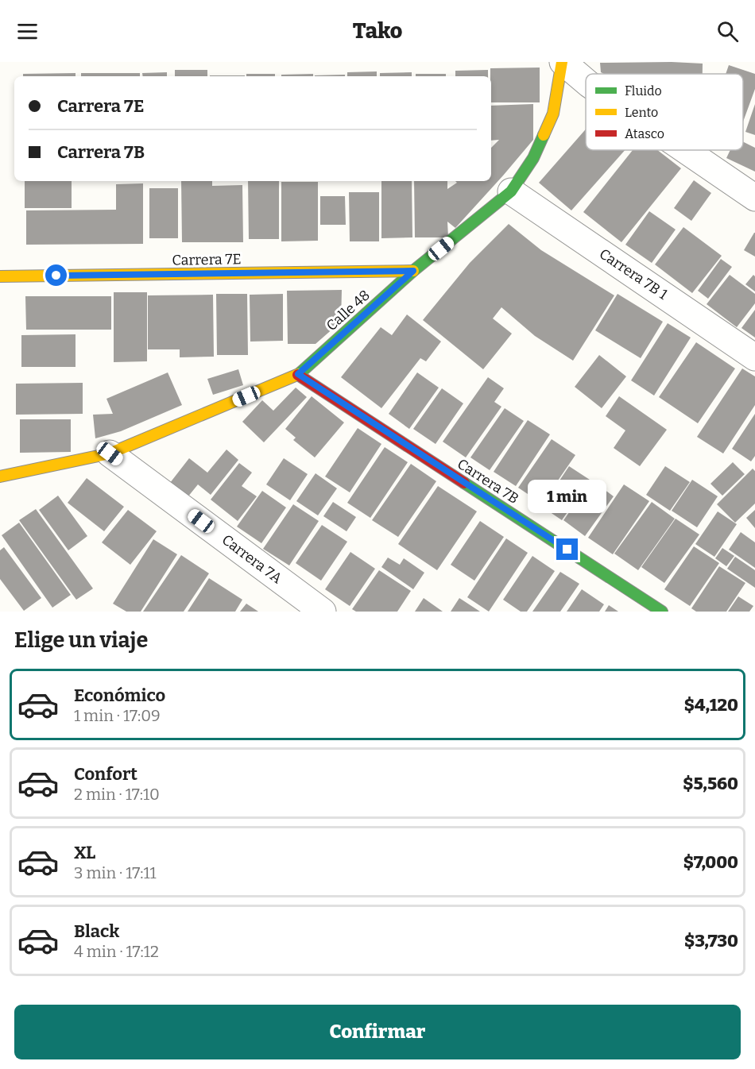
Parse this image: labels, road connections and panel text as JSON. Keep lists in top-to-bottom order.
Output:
{
  "streets": {
    "street": [
      "Carrera 7E",
      "Carrera 7B 1",
      "Calle 48",
      "Carrera 7B",
      "Carrera 7A"
    ]
  },
  "crossings": [
    ["Carrera 7E", "Calle 48"],
    ["Carrera 7B 1", "Calle 48"],
    ["Calle 48", "Carrera 7B"],
    ["Calle 48", "Carrera 7A"]
  ],
  "legend": ["Fluido", "Lento", "Atasco"],
  "page": {
    "header": "Tako",
    "banner": ["Carrera 7E", "Carrera 7B"],
    "bubble": "1 min",
    "heading": "Elige un viaje",
    "list": [
      {
        "name": "Económico",
        "note": "1 min · 17:09",
        "value": "$4,120"
      },
      {
        "name": "Confort",
        "note": "2 min · 17:10",
        "value": "$5,560"
      },
      {
        "name": "XL",
        "note": "3 min · 17:11",
        "value": "$7,000"
      },
      {
        "name": "Black",
        "note": "4 min · 17:12",
        "value": "$3,730"
      }
    ],
    "buttons": "Confirmar"
  }
}
